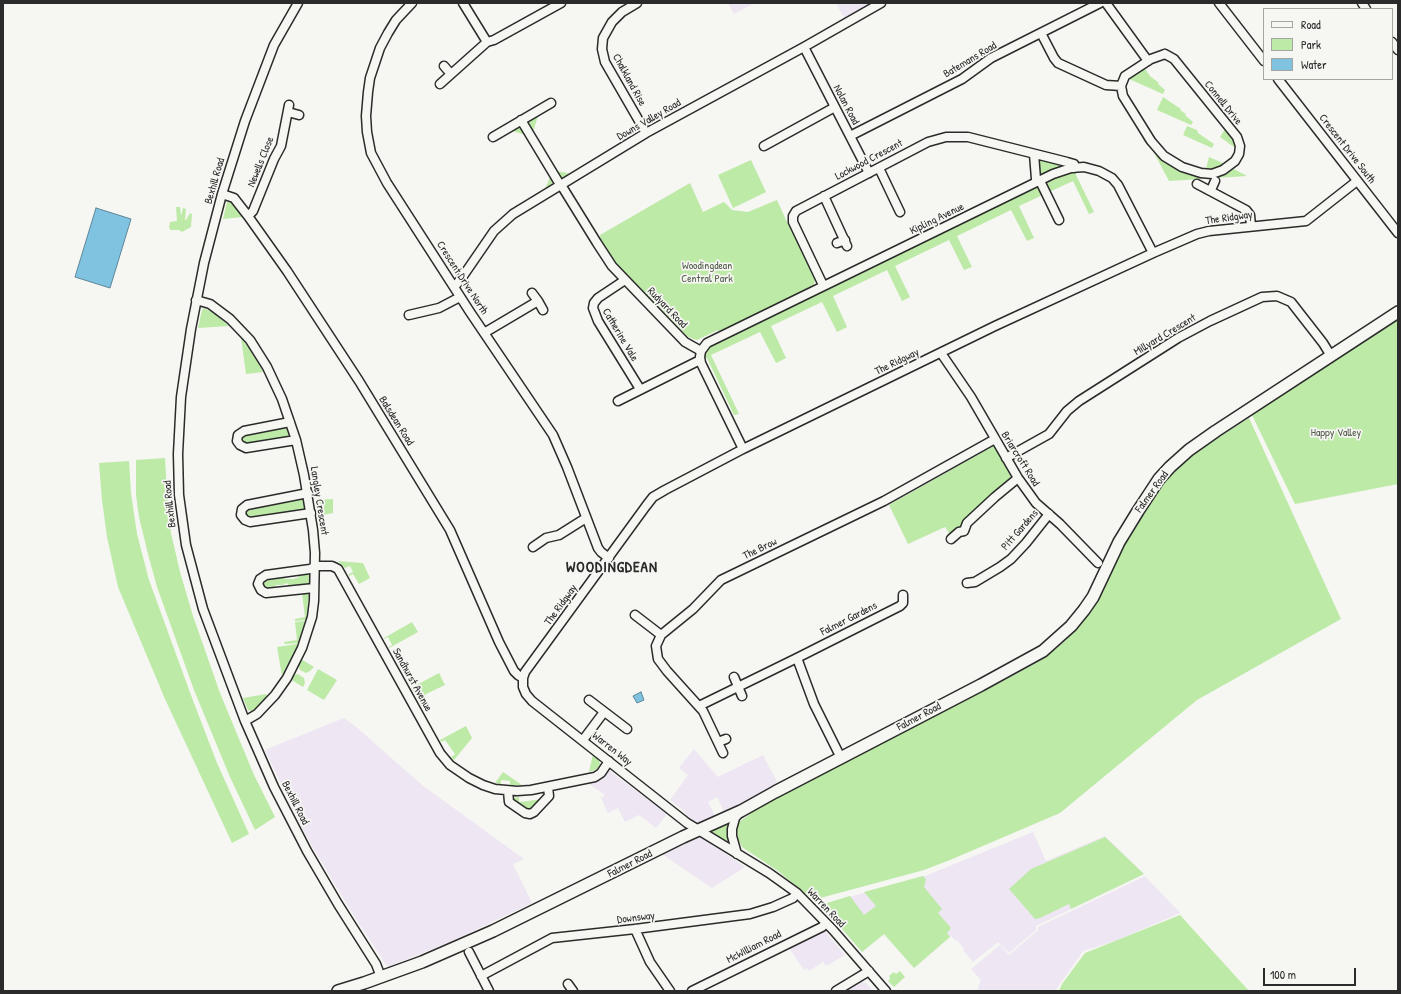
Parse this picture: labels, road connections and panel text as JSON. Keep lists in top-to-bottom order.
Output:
{
  "streets": {
    "main road": ["Falmer Road"],
    "street": [
      "Batemans Road",
      "Chalkland Rise",
      "Connell Drive",
      "Nolan Road",
      "Downs Valley Road",
      "Crescent Drive South",
      "Lockwood Crescent",
      "Newells Close",
      "Bexhill Road",
      "The Ridgway",
      "Kipling Avenue",
      "Crescent Drive North",
      "Rudyard Road",
      "Catherine Vale",
      "Millyard Crescent",
      "Balsdean Road",
      "Briarcroft Road",
      "Langley Crescent",
      "Pitt Gardens",
      "The Brow",
      "Falmer Gardens",
      "Sandhurst Avenue",
      "Warren Way",
      "Warren Road",
      "Downsway",
      "McWilliam Road"
    ]
  },
  "crossings": [
    ["Batemans Road", "Nolan Road"],
    ["Chalkland Rise", "Downs Valley Road"],
    ["Nolan Road", "Downs Valley Road"],
    ["Nolan Road", "Lockwood Crescent"],
    ["Downs Valley Road", "Crescent Drive North"],
    ["Downs Valley Road", "Rudyard Road"],
    ["Crescent Drive South", "The Ridgway"],
    ["Lockwood Crescent", "Kipling Avenue"],
    ["Newells Close", "Balsdean Road"],
    ["Bexhill Road", "Balsdean Road"],
    ["Bexhill Road", "Falmer Road"],
    ["Bexhill Road", "Langley Crescent"],
    ["The Ridgway", "Kipling Avenue"],
    ["The Ridgway", "Crescent Drive North"],
    ["The Ridgway", "Balsdean Road"],
    ["The Ridgway", "Briarcroft Road"],
    ["The Ridgway", "Warren Way"],
    ["Kipling Avenue", "Rudyard Road"],
    ["Rudyard Road", "Catherine Vale"],
    ["Millyard Crescent", "Briarcroft Road"],
    ["Millyard Crescent", "Falmer Road"],
    ["Balsdean Road", "Warren Way"],
    ["Briarcroft Road", "Pitt Gardens"],
    ["Briarcroft Road", "The Brow"],
    ["Falmer Road", "Warren Way"],
    ["Falmer Road", "Warren Road"],
    ["Langley Crescent", "Sandhurst Avenue"],
    ["Sandhurst Avenue", "Warren Way"],
    ["Warren Way", "Warren Road"],
    ["Warren Road", "Downsway"],
    ["Warren Road", "McWilliam Road"]
  ],
  "districts": ["WOODINGDEAN"],
  "parks": ["Woodingdean Central Park", "Happy Valley"],
  "legend": ["Road", "Park", "Water"],
  "scale_bar": "100 m"
}
